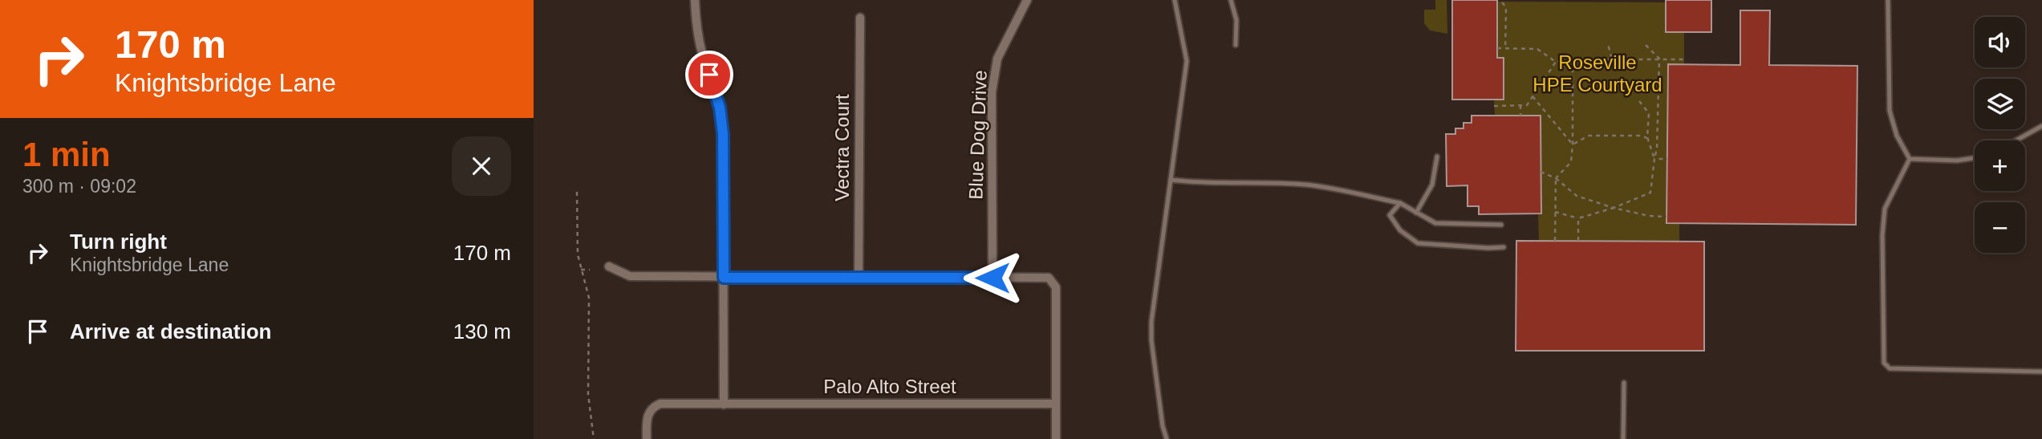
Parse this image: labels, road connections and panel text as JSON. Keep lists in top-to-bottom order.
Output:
{
  "streets": {
    "street": ["Blue Dog Drive", "Vectra Court", "Palo Alto Street"]
  },
  "parks": ["Roseville HPE Courtyard"],
  "page": {
    "turn": ["170 m", "Knightsbridge Lane"],
    "map_buttons": ["+", "−"],
    "heading": ["1 min", "300 m · 09:02"],
    "list": [
      {
        "name": "Turn right",
        "note": "Knightsbridge Lane",
        "value": "170 m"
      },
      {
        "name": "Arrive at destination",
        "value": "130 m"
      }
    ]
  }
}
